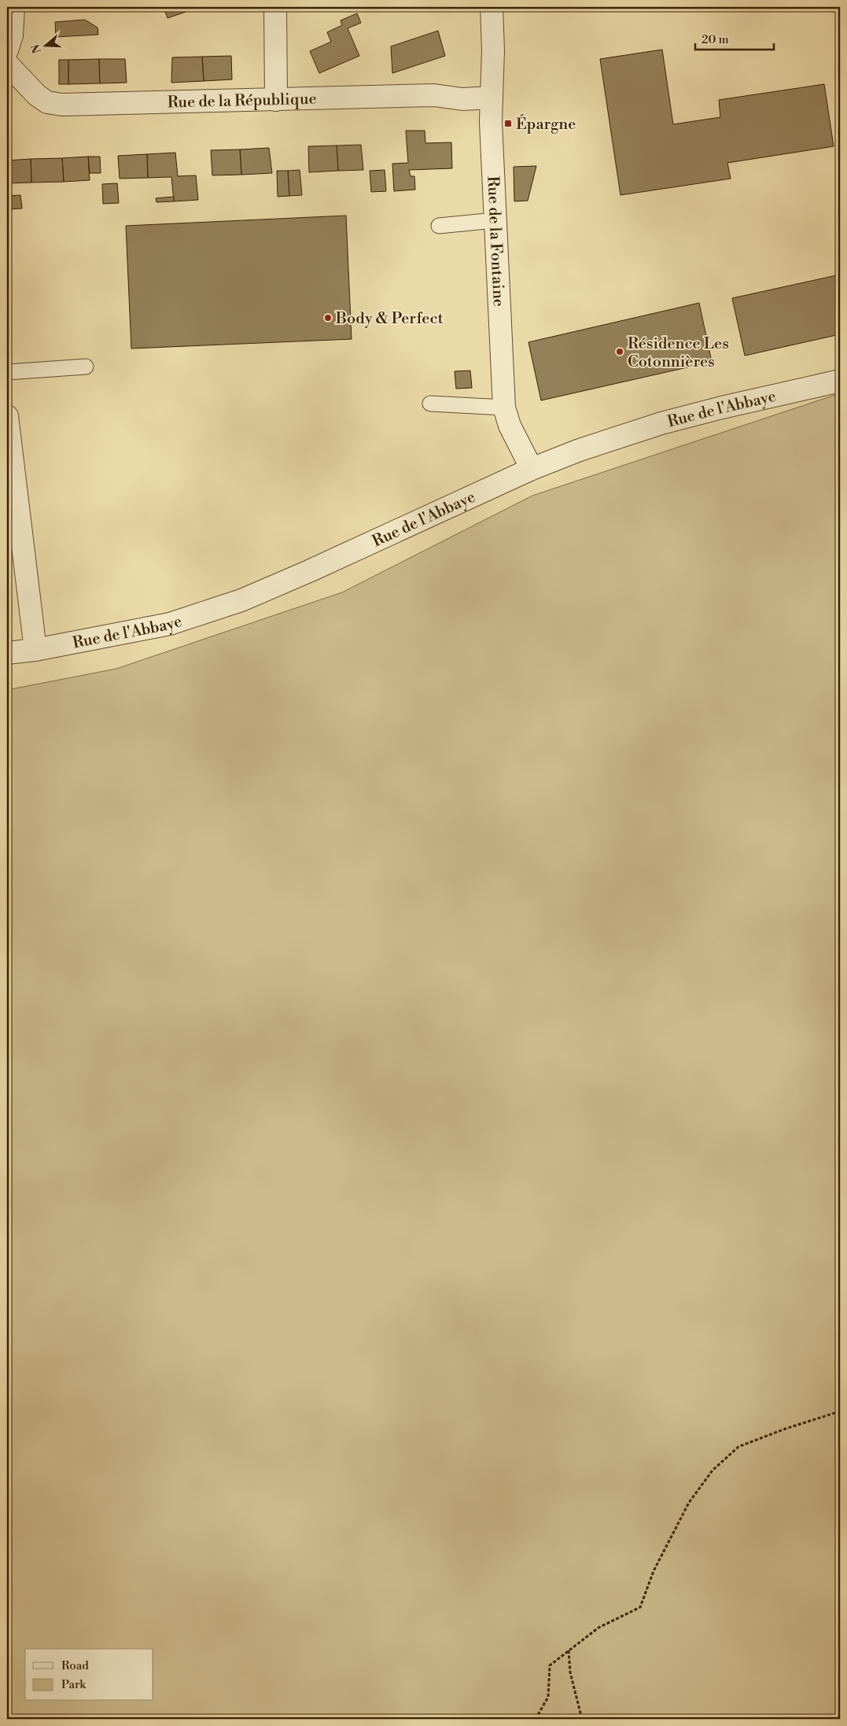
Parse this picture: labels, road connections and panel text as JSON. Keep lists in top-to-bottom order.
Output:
{
  "streets": {
    "street": ["Rue de la République", "Rue de la Fontaine", "Rue de l'Abbaye"]
  },
  "crossings": [
    ["Rue de la République", "Rue de la Fontaine"],
    ["Rue de la Fontaine", "Rue de l'Abbaye"]
  ],
  "places": {
    "transit": ["Épargne"],
    "other": ["Body & Perfect", "Résidence Les Cotonnières"]
  },
  "legend": ["Road", "Park"],
  "scale_bar": "20 m",
  "north": "left"
}
